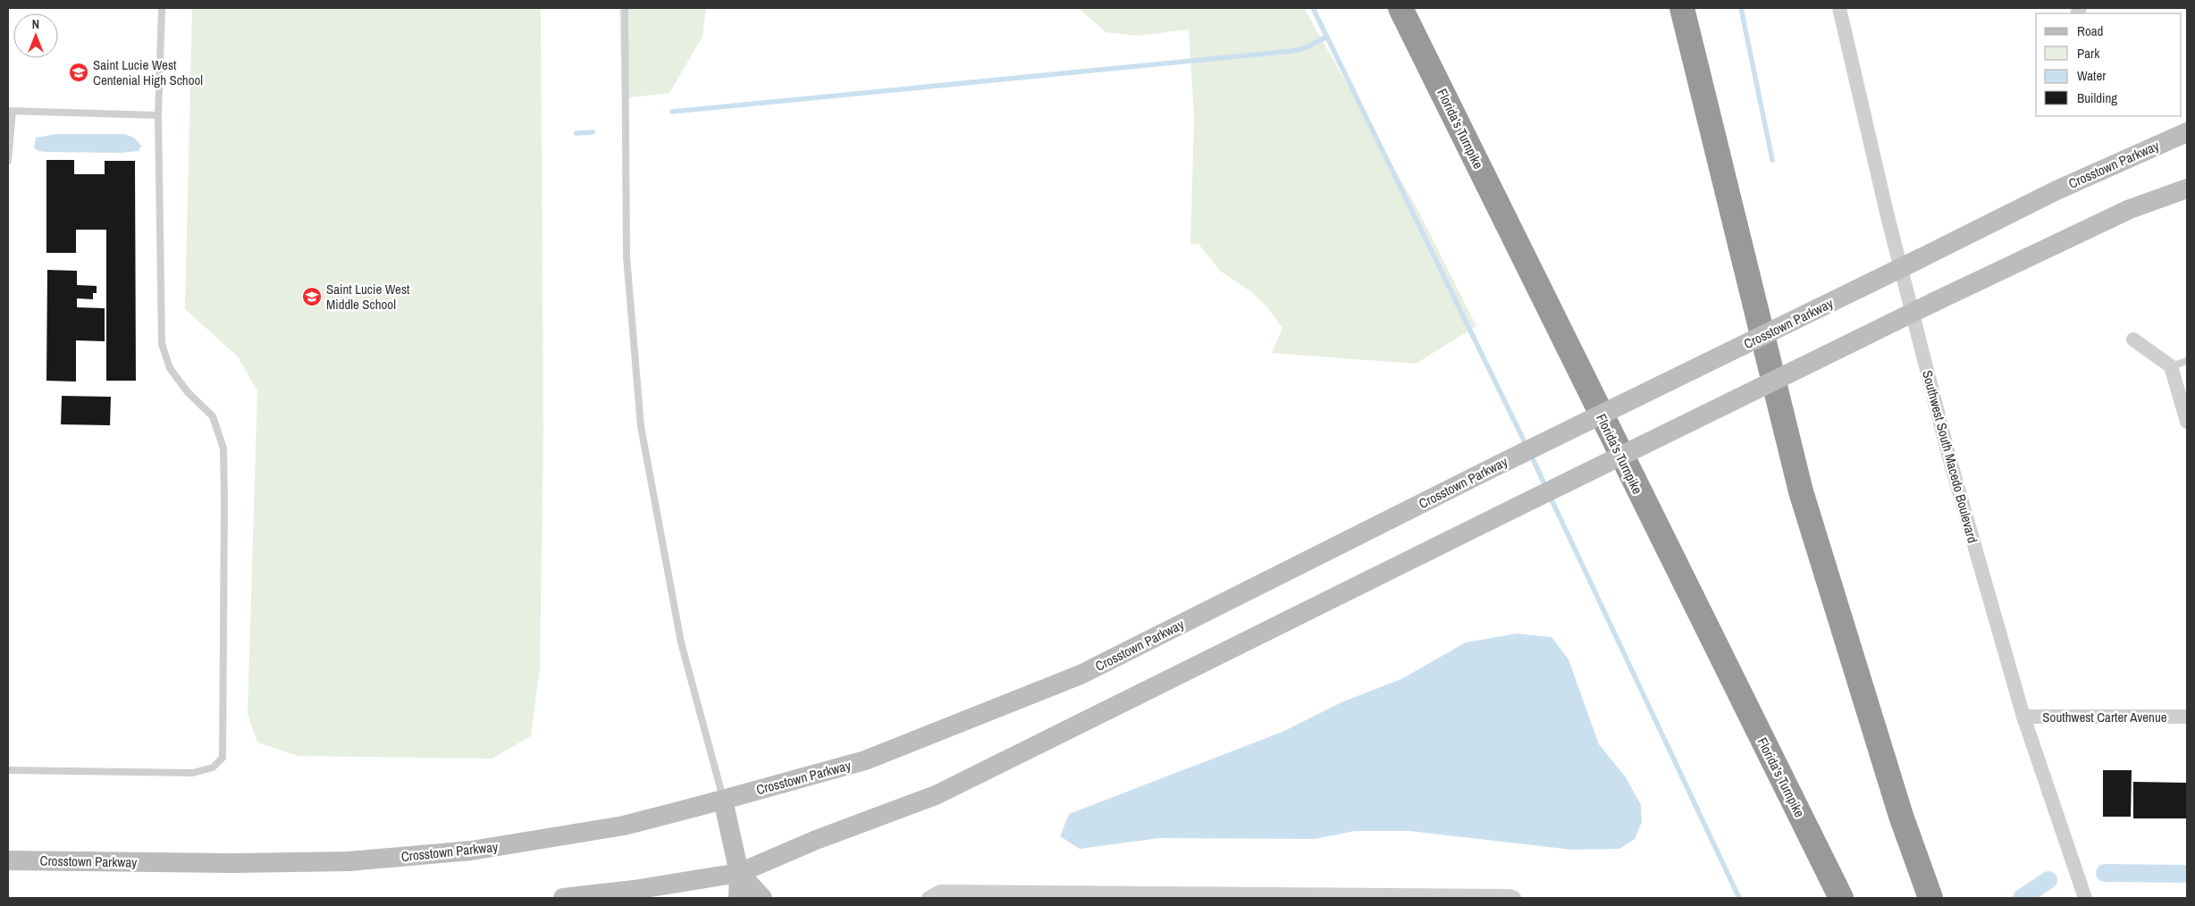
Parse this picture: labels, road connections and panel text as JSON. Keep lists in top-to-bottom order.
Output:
{
  "streets": {
    "highway": ["Florida's Turnpike"],
    "main road": ["Crosstown Parkway"],
    "street": ["Southwest South Macedo Boulevard", "Southwest Carter Avenue"]
  },
  "crossings": [
    ["Southwest South Macedo Boulevard", "Southwest Carter Avenue"]
  ],
  "places": {
    "school or university": ["Saint Lucie West Centenial High School", "Saint Lucie West Middle School"]
  },
  "legend": [
    "Road",
    "Park",
    "Water",
    "Building"
  ],
  "north": "top"
}
